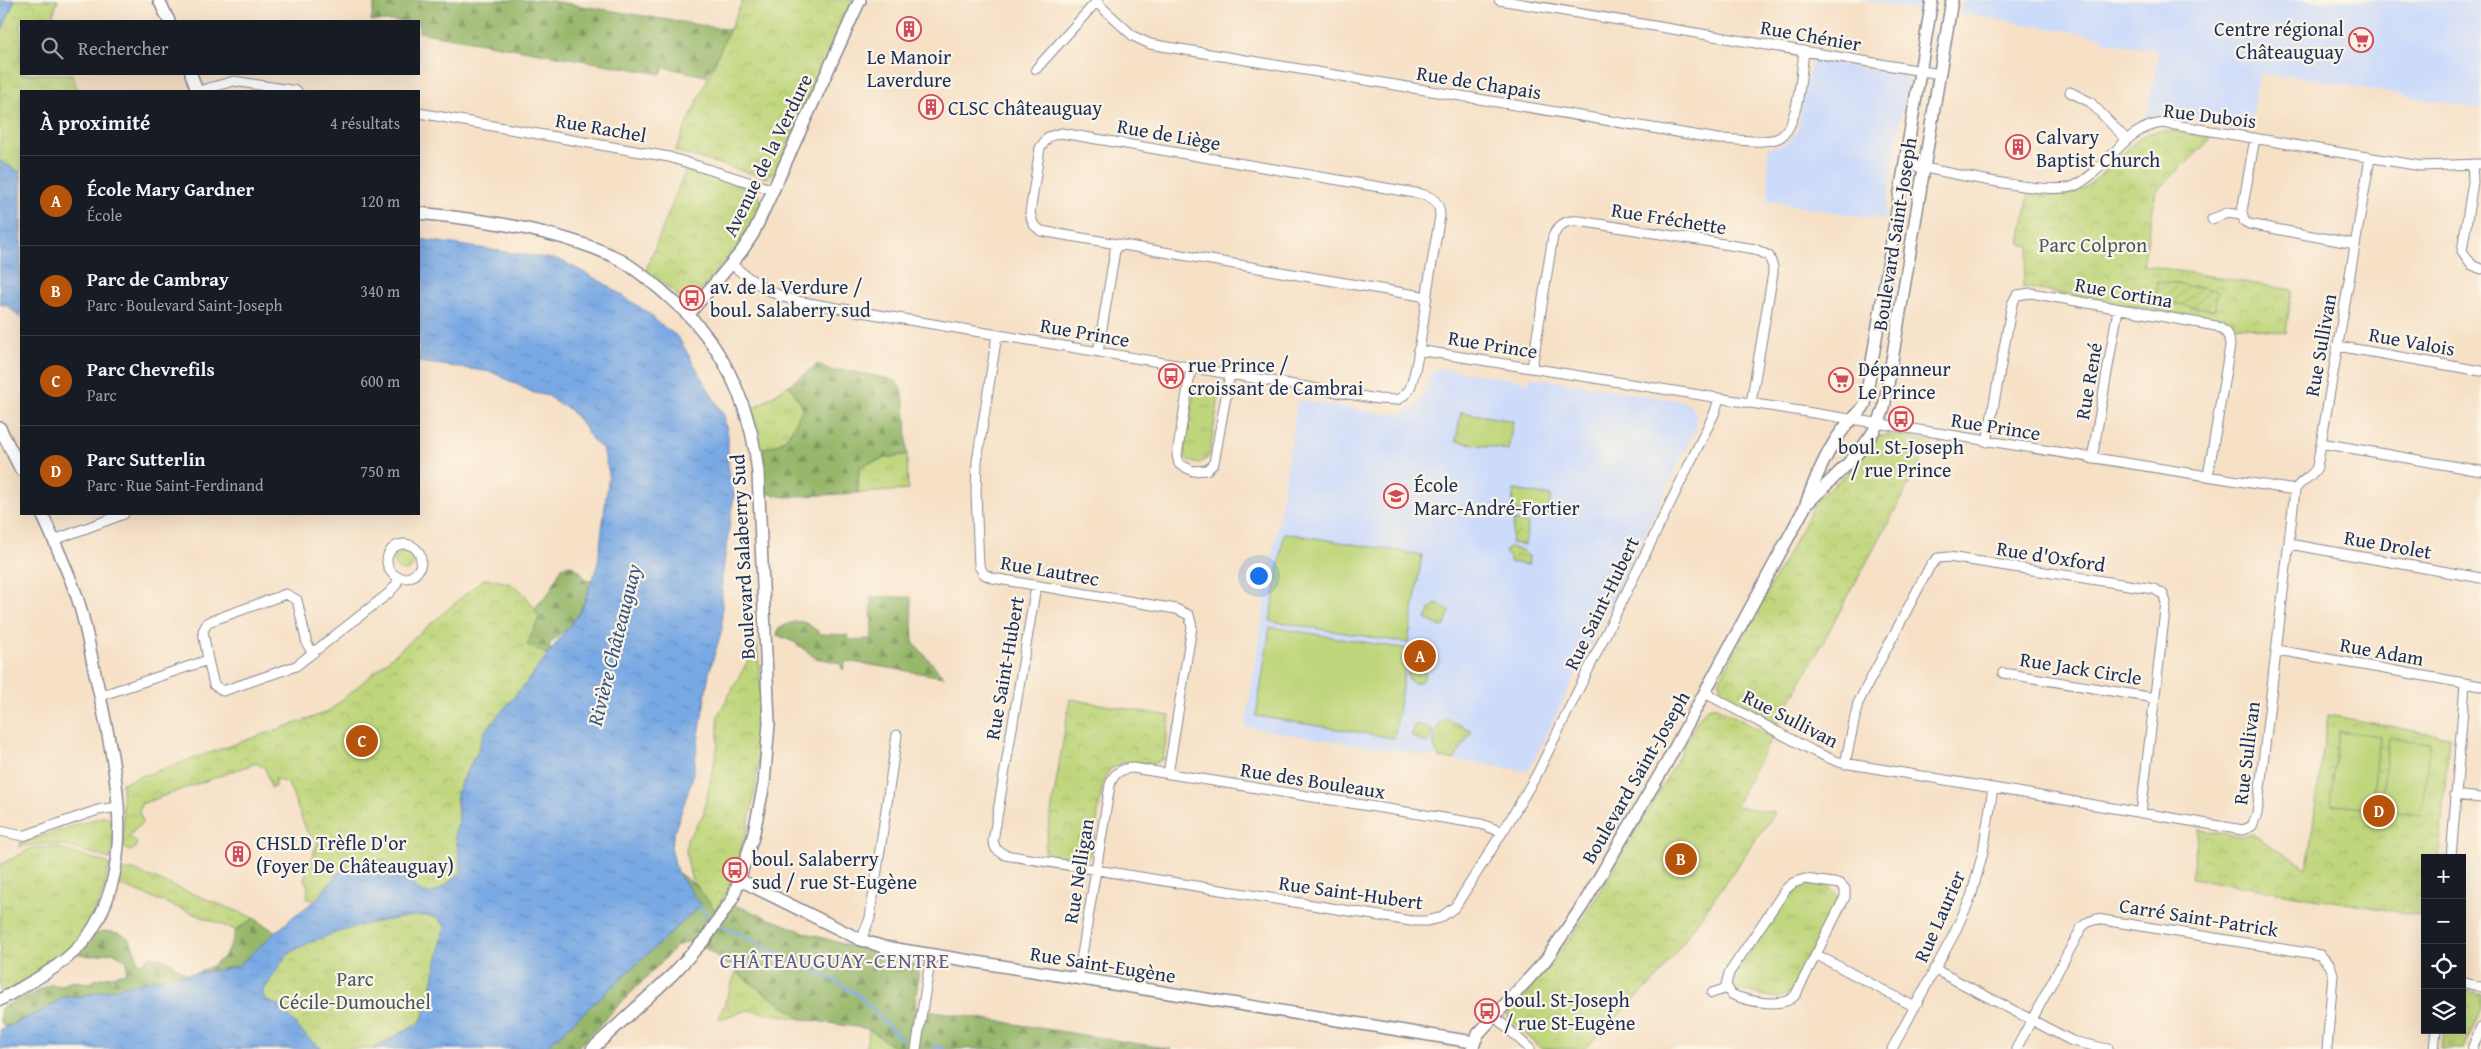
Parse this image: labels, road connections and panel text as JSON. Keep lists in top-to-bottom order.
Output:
{
  "streets": {
    "street": [
      "Rue Chénier",
      "Rue de Chapais",
      "Rue Dubois",
      "Rue Rachel",
      "Rue de Liège",
      "Avenue de la Verdure",
      "Rue Fréchette",
      "Boulevard Saint-Joseph",
      "Rue Cortina",
      "Rue Prince",
      "Rue Valois",
      "Rue Sullivan",
      "Rue René",
      "Rue Drolet",
      "Rue d'Oxford",
      "Boulevard Salaberry Sud",
      "Rue Lautrec",
      "Rue Saint-Hubert",
      "Rue Adam",
      "Rue Jack Circle",
      "Rue des Bouleaux",
      "Rue Nelligan",
      "Rue Laurier",
      "Carré Saint-Patrick",
      "Rue Saint-Eugène"
    ]
  },
  "crossings": [
    ["Rue Chénier", "Rue de Chapais"],
    ["Rue Chénier", "Boulevard Saint-Joseph"],
    ["Rue Dubois", "Boulevard Saint-Joseph"],
    ["Rue Dubois", "Rue Sullivan"],
    ["Rue Rachel", "Avenue de la Verdure"],
    ["Rue de Liège", "Rue Prince"],
    ["Avenue de la Verdure", "Rue Prince"],
    ["Avenue de la Verdure", "Boulevard Salaberry Sud"],
    ["Rue Fréchette", "Rue Prince"],
    ["Boulevard Saint-Joseph", "Rue Prince"],
    ["Boulevard Saint-Joseph", "Rue Sullivan"],
    ["Boulevard Saint-Joseph", "Rue Saint-Eugène"],
    ["Rue Cortina", "Rue Prince"],
    ["Rue Cortina", "Rue René"],
    ["Rue Prince", "Rue Sullivan"],
    ["Rue Prince", "Rue René"],
    ["Rue Prince", "Rue Lautrec"],
    ["Rue Prince", "Rue Saint-Hubert"],
    ["Rue Valois", "Rue Sullivan"],
    ["Rue Sullivan", "Rue Drolet"],
    ["Rue Sullivan", "Rue d'Oxford"],
    ["Rue Sullivan", "Rue Adam"],
    ["Rue Sullivan", "Rue Laurier"],
    ["Rue d'Oxford", "Rue Jack Circle"],
    ["Boulevard Salaberry Sud", "Rue Saint-Eugène"],
    ["Rue Lautrec", "Rue Saint-Hubert"],
    ["Rue Lautrec", "Rue des Bouleaux"],
    ["Rue Saint-Hubert", "Rue des Bouleaux"],
    ["Rue Saint-Hubert", "Rue Nelligan"],
    ["Rue des Bouleaux", "Rue Nelligan"],
    ["Rue Nelligan", "Rue Saint-Eugène"]
  ],
  "districts": ["CHÂTEAUGUAY-CENTRE"],
  "water": ["Rivière Châteauguay"],
  "parks": ["Parc Colpron", "Parc Cécile-Dumouchel"],
  "places": {
    "building": [
      "Le Manoir Laverdure",
      "CLSC Châteauguay",
      "Calvary Baptist Church",
      "CHSLD Trèfle D'or (Foyer De Châteauguay)"
    ],
    "supermarket": ["Centre régional Châteauguay", "Dépanneur Le Prince"],
    "bus stop": [
      "av. de la Verdure / boul. Salaberry sud",
      "rue Prince / croissant de Cambrai",
      "boul. St-Joseph / rue Prince",
      "boul. Salaberry sud / rue St-Eugène",
      "boul. St-Joseph / rue St-Eugène"
    ],
    "school or university": ["École Marc-André-Fortier"]
  },
  "page": {
    "search": "Rechercher",
    "heading": ["À proximité", "4 résultats"],
    "list": [
      {
        "mark": "A",
        "name": "École Mary Gardner",
        "note": "École",
        "value": "120 m"
      },
      {
        "mark": "B",
        "name": "Parc de Cambray",
        "note": "Parc · Boulevard Saint-Joseph",
        "value": "340 m"
      },
      {
        "mark": "C",
        "name": "Parc Chevrefils",
        "note": "Parc",
        "value": "600 m"
      },
      {
        "mark": "D",
        "name": "Parc Sutterlin",
        "note": "Parc · Rue Saint-Ferdinand",
        "value": "750 m"
      }
    ],
    "pins": [
      "A",
      "C",
      "D",
      "B"
    ],
    "map_buttons": ["+", "−"]
  }
}
